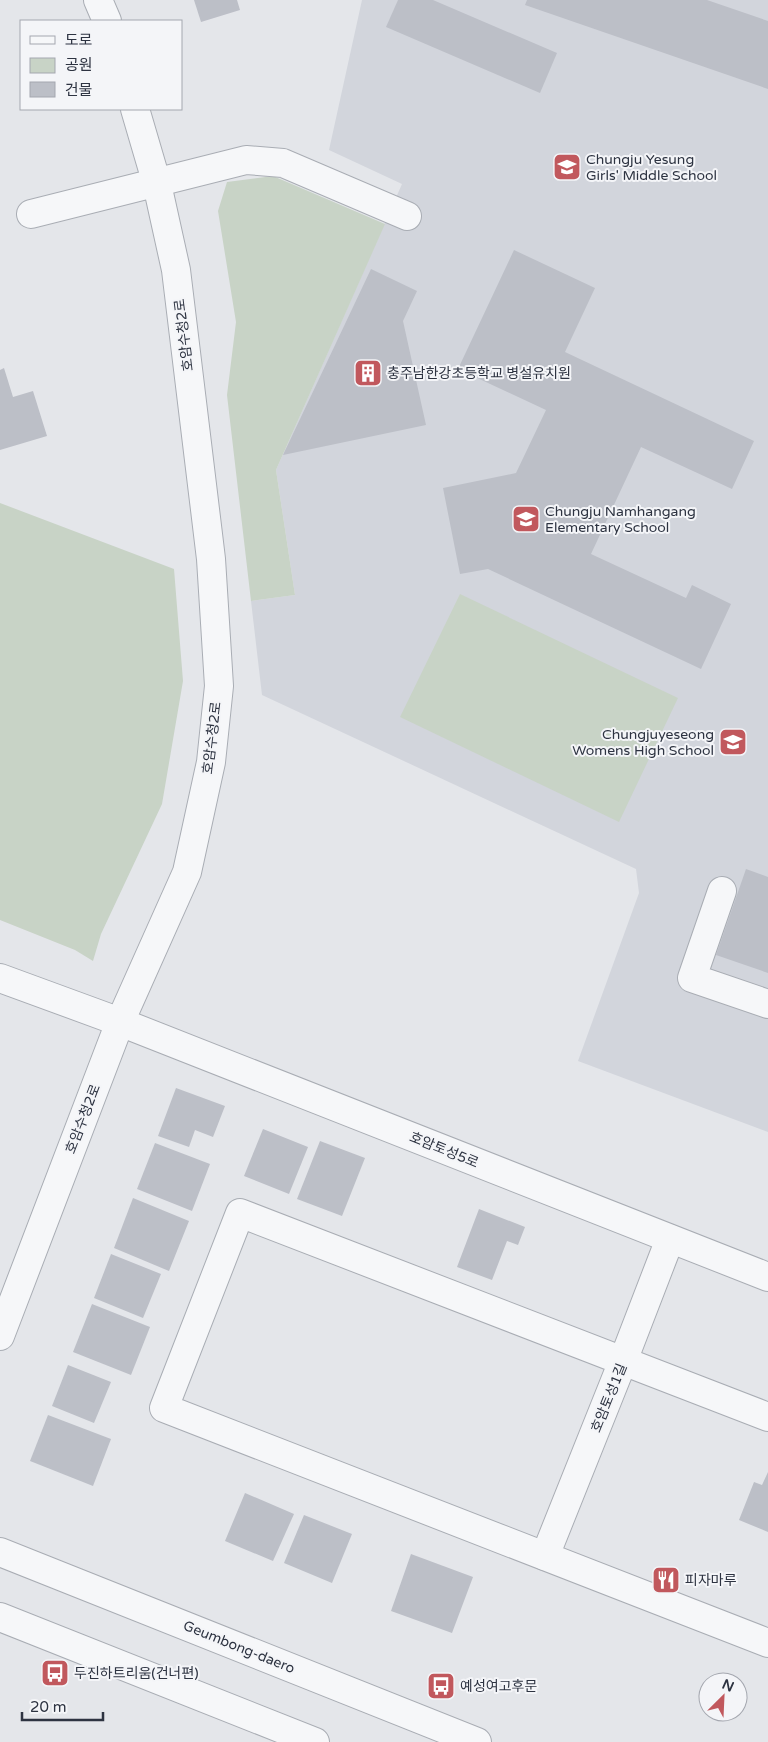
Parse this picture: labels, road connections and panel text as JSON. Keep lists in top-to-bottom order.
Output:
{
  "streets": {
    "street": [
      "호암수청2로",
      "호암토성5로",
      "호암토성1길",
      "Geumbong-daero"
    ]
  },
  "crossings": [
    ["호암수청2로", "호암토성5로"],
    ["호암토성5로", "호암토성1길"]
  ],
  "places": {
    "school or university": ["Chungju Yesung Girls' Middle School", "Chungju Namhangang Elementary School", "Chungjuyeseong Womens High School"],
    "building": ["충주남한강초등학교 병설유치원"],
    "restaurant": ["피자마루"],
    "bus stop": ["두진하트리움(건너편)", "예성여고후문"]
  },
  "legend": ["도로", "공원", "건물"],
  "scale_bar": "20 m",
  "north": "top right"
}
